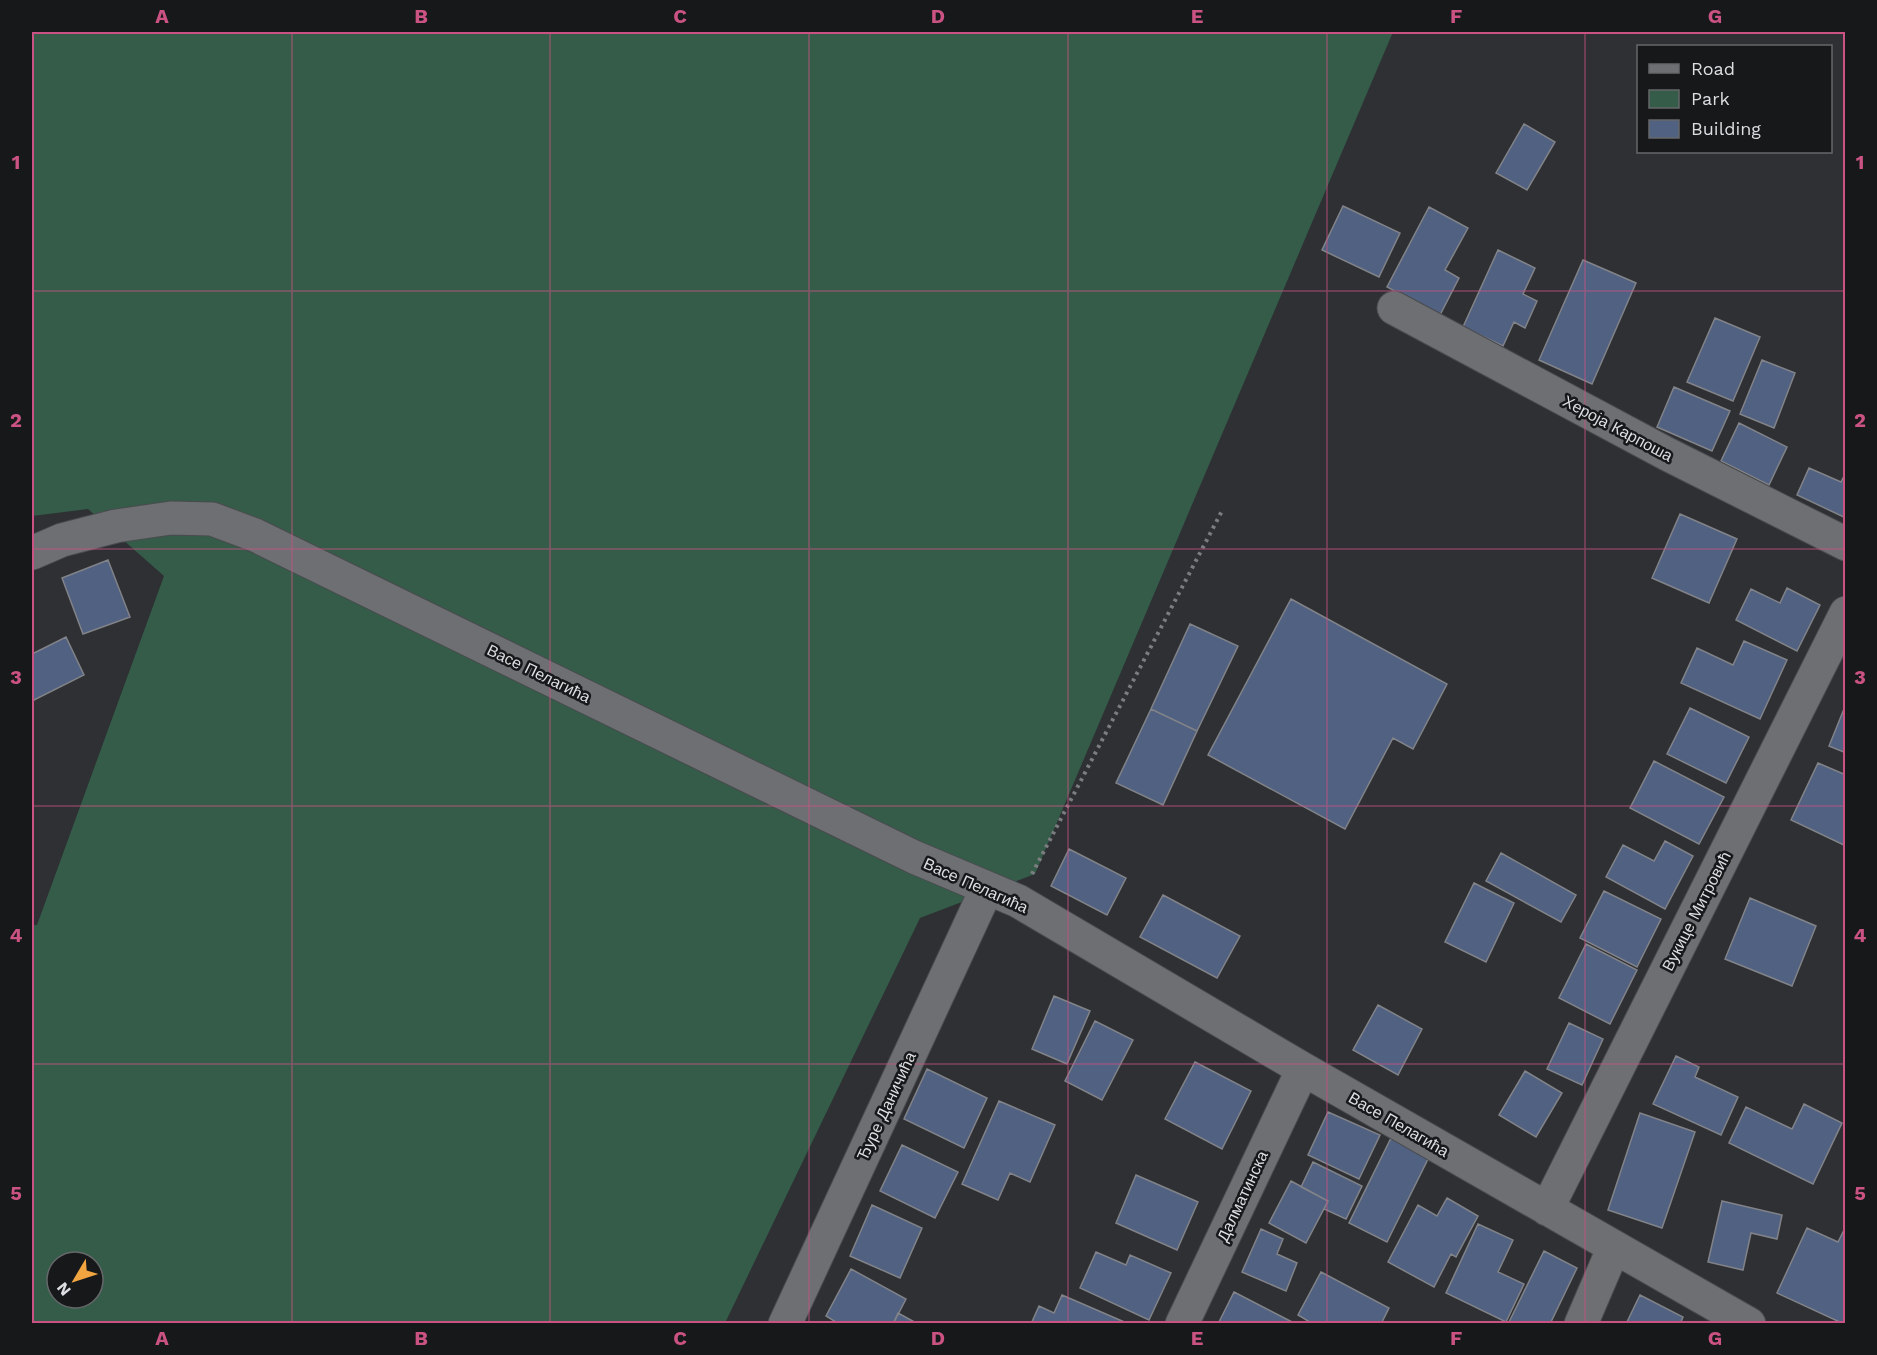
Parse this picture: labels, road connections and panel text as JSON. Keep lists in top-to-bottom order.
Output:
{
  "streets": {
    "street": [
      "Хероја Карпоша",
      "Васе Пелагића",
      "Вукице Митровић",
      "Ђуре Даничића",
      "Далматинска"
    ]
  },
  "crossings": [
    ["Васе Пелагића", "Вукице Митровић"],
    ["Васе Пелагића", "Ђуре Даничића"],
    ["Васе Пелагића", "Далматинска"]
  ],
  "legend": ["Road", "Park", "Building"],
  "north": "bottom left",
  "grid": {
    "columns": [
      "A",
      "B",
      "C",
      "D",
      "E",
      "F",
      "G"
    ],
    "rows": [
      "1",
      "2",
      "3",
      "4",
      "5"
    ]
  }
}
